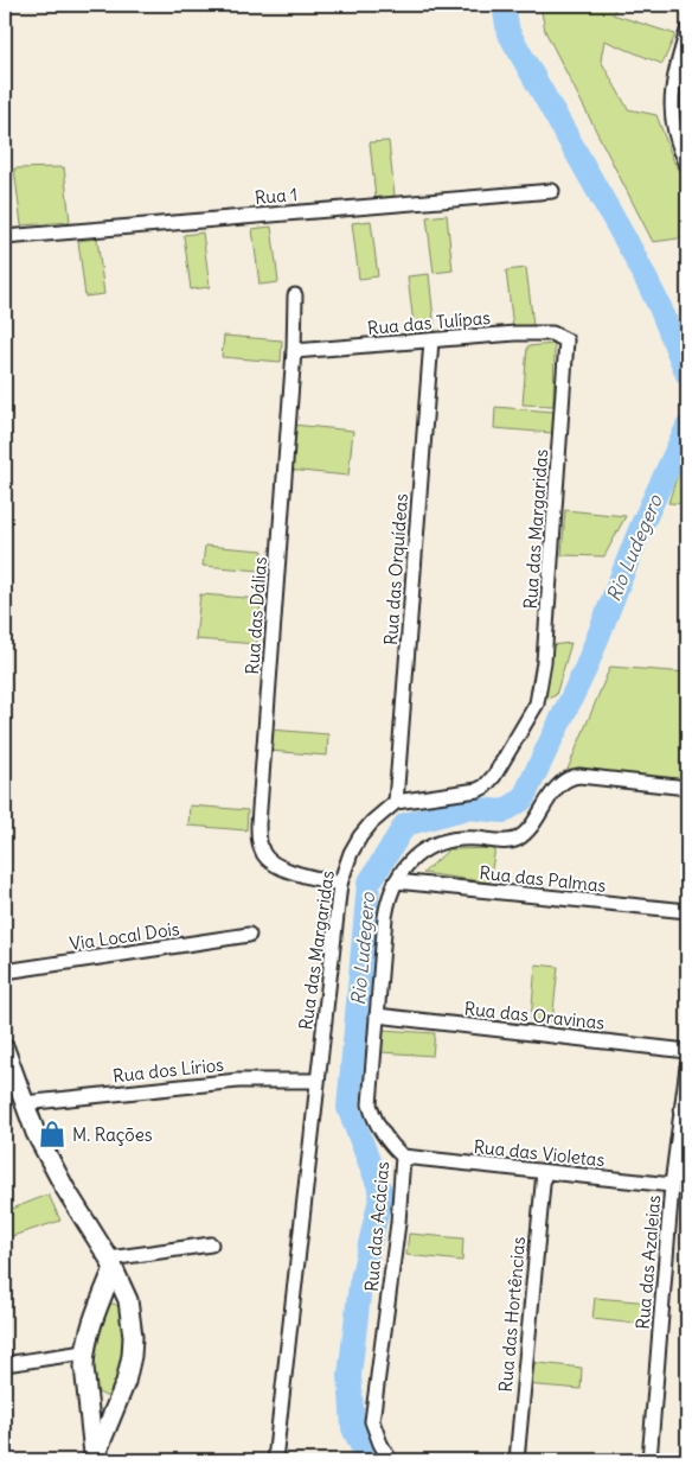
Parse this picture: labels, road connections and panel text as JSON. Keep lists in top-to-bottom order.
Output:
{
  "streets": {
    "street": [
      "Rua 1",
      "Rua das Tulípas",
      "Rua das Margaridas",
      "Rua das Orquídeas",
      "Rua das Dálias",
      "Rua das Palmas",
      "Via Local Dois",
      "Rua das Oravinas",
      "Rua dos Lírios",
      "Rua das Violetas",
      "Rua das Acácias",
      "Rua das Azaleias",
      "Rua das Hortências"
    ]
  },
  "crossings": [
    ["Rua das Tulípas", "Rua das Margaridas"],
    ["Rua das Tulípas", "Rua das Orquídeas"],
    ["Rua das Tulípas", "Rua das Dálias"],
    ["Rua das Margaridas", "Rua das Orquídeas"],
    ["Rua das Margaridas", "Rua das Dálias"],
    ["Rua das Margaridas", "Rua dos Lírios"],
    ["Rua das Palmas", "Rua das Acácias"],
    ["Rua das Oravinas", "Rua das Acácias"],
    ["Rua das Violetas", "Rua das Acácias"],
    ["Rua das Violetas", "Rua das Azaleias"],
    ["Rua das Violetas", "Rua das Hortências"]
  ],
  "water": ["Rio Ludegero"],
  "places": {
    "shop": ["M. Rações"]
  }
}
